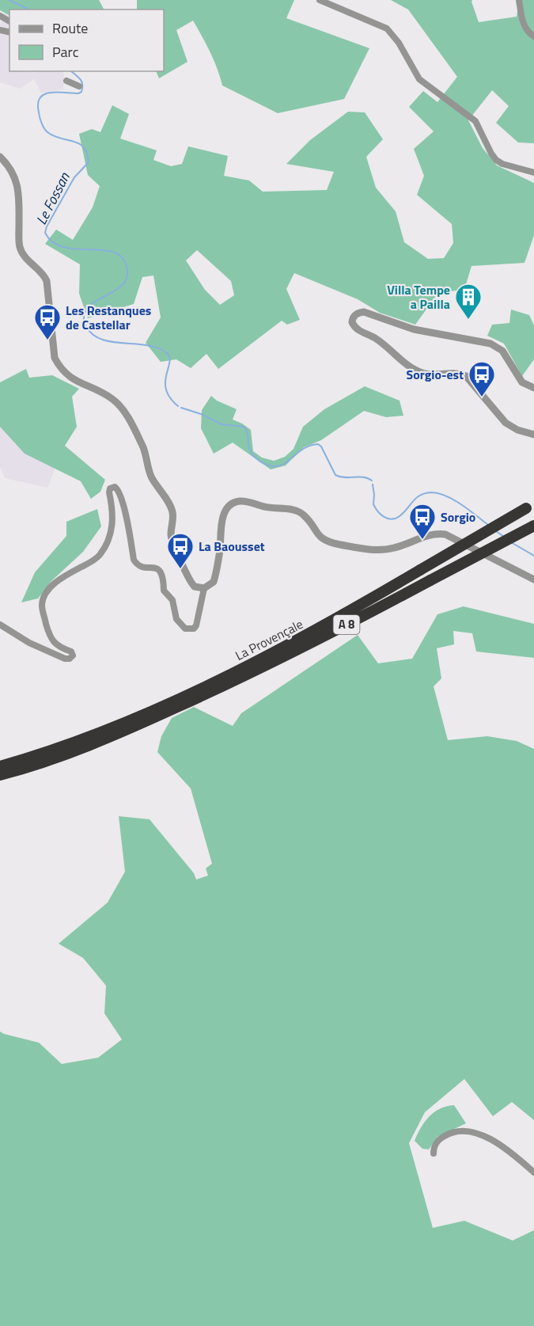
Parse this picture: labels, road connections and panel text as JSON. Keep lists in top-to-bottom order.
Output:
{
  "streets": {
    "highway": ["A 8", "La Provençale"]
  },
  "water": ["Le Fossan"],
  "places": {
    "building": ["Villa Tempe a Pailla"],
    "bus stop": [
      "Les Restanques de Castellar",
      "Sorgio-est",
      "Sorgio",
      "La Baousset"
    ]
  },
  "legend": ["Route", "Parc"]
}
